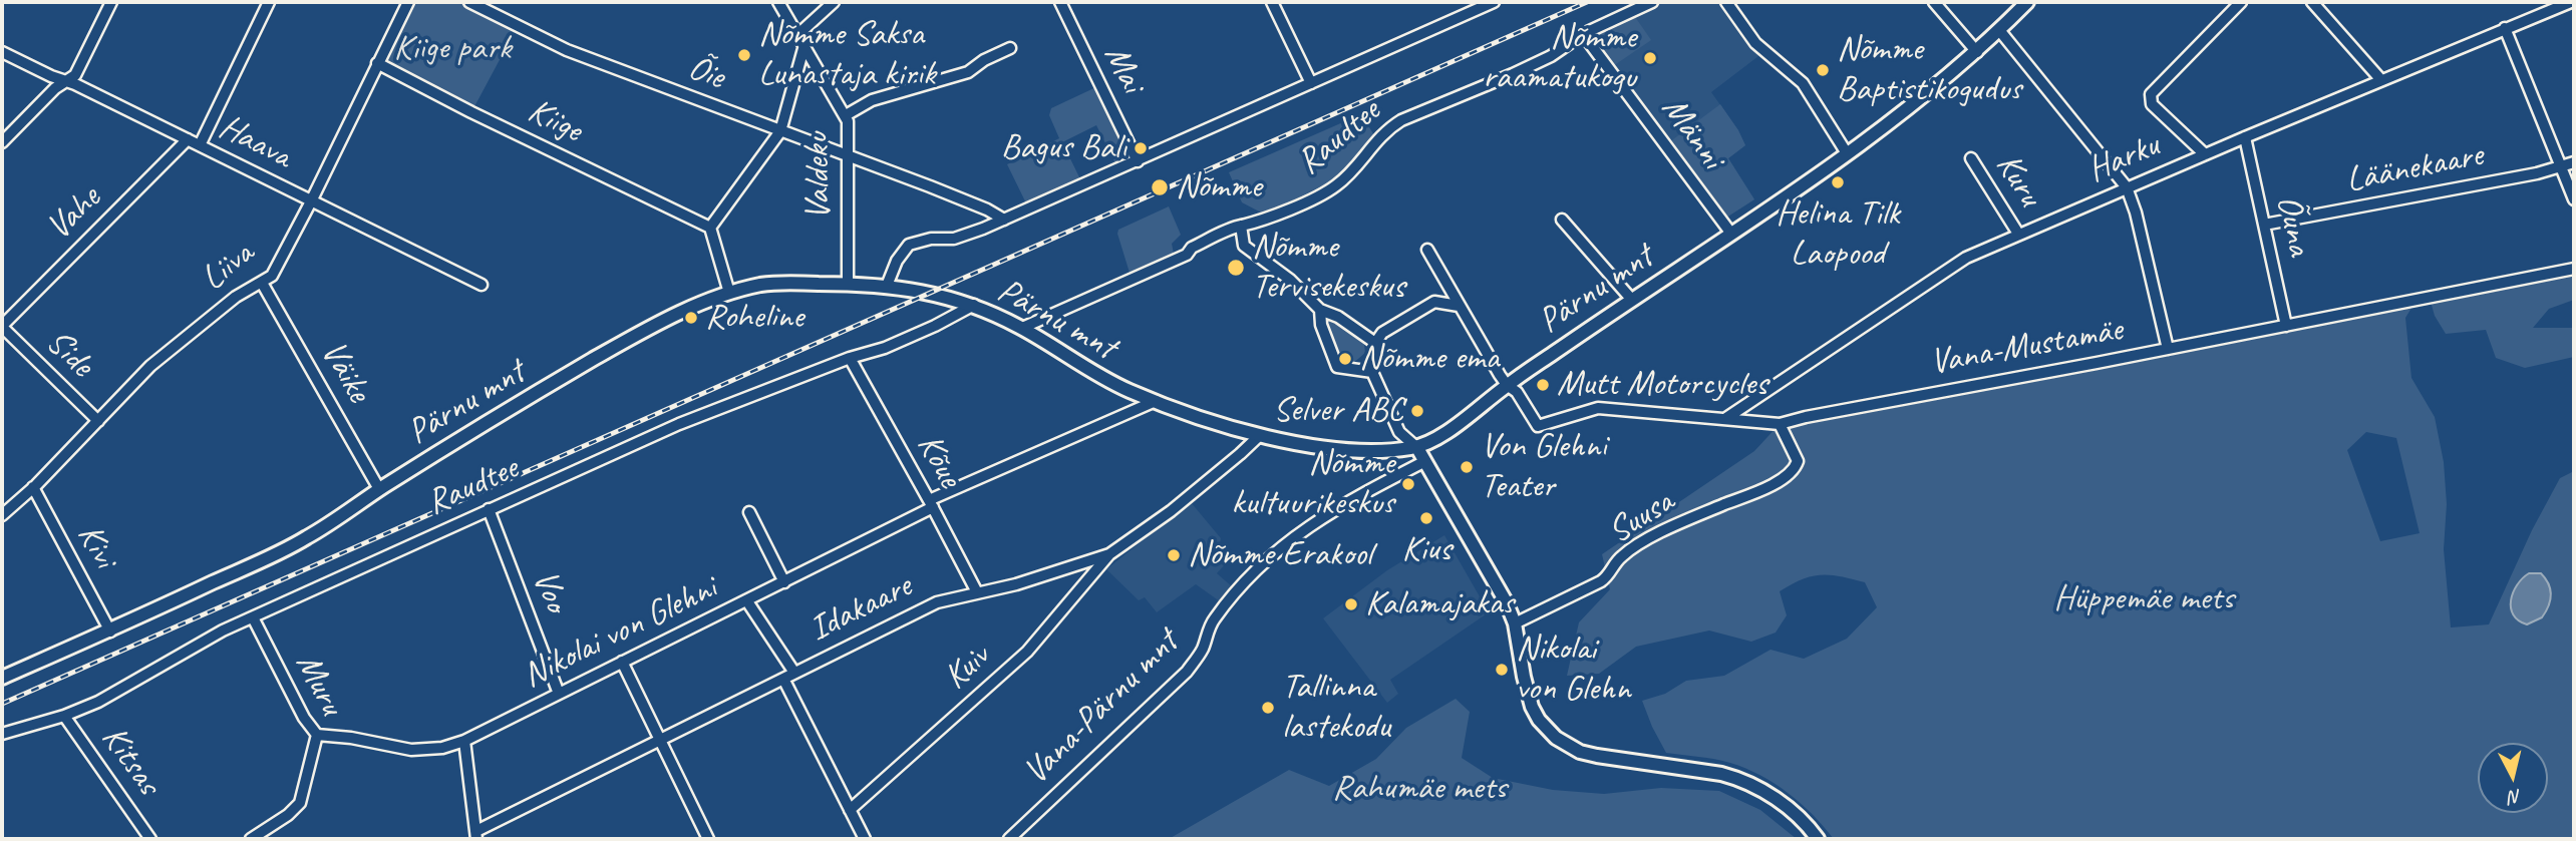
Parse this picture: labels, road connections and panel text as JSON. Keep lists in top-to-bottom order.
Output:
{
  "streets": {
    "main road": ["Pärnu mnt"],
    "street": [
      "Mai",
      "Õie",
      "Kiige",
      "Männi",
      "Raudtee",
      "Haava",
      "Harku",
      "Läänekaare",
      "Valdeku",
      "Kuru",
      "Vahe",
      "Õuna",
      "Liiva",
      "Vana-Mustamäe",
      "Side",
      "Väike",
      "Kõue",
      "Suusa",
      "Kivi",
      "Voo",
      "Idakaare",
      "Nikolai von Glehni",
      "Kuiv",
      "Muru",
      "Vana-Pärnu mnt",
      "Kitsas"
    ]
  },
  "crossings": [
    ["Mai", "Raudtee"],
    ["Õie", "Raudtee"],
    ["Õie", "Valdeku"],
    ["Kiige", "Liiva"],
    ["Männi", "Raudtee"],
    ["Männi", "Pärnu mnt"],
    ["Raudtee", "Pärnu mnt"],
    ["Raudtee", "Kõue"],
    ["Raudtee", "Voo"],
    ["Raudtee", "Muru"],
    ["Raudtee", "Kitsas"],
    ["Haava", "Vahe"],
    ["Haava", "Liiva"],
    ["Harku", "Kuru"],
    ["Harku", "Õuna"],
    ["Harku", "Vana-Mustamäe"],
    ["Läänekaare", "Õuna"],
    ["Valdeku", "Pärnu mnt"],
    ["Vahe", "Side"],
    ["Õuna", "Vana-Mustamäe"],
    ["Liiva", "Side"],
    ["Liiva", "Väike"],
    ["Liiva", "Kivi"],
    ["Pärnu mnt", "Vana-Mustamäe"],
    ["Pärnu mnt", "Väike"],
    ["Pärnu mnt", "Kivi"],
    ["Pärnu mnt", "Idakaare"],
    ["Pärnu mnt", "Nikolai von Glehni"],
    ["Vana-Mustamäe", "Suusa"],
    ["Kõue", "Idakaare"],
    ["Kõue", "Nikolai von Glehni"],
    ["Voo", "Nikolai von Glehni"],
    ["Idakaare", "Kuiv"],
    ["Nikolai von Glehni", "Muru"]
  ],
  "parks": ["Kiige park", "Hüppemäe mets", "Rahumäe mets"],
  "places": [
    "Nõmme Saksa Lunastaja kirik",
    "Nõmme raamatukogu",
    "Nõmme Baptistikogudus",
    "Bagus Bali",
    "Helina Tilk Laopood",
    "Nõmme",
    "Nõmme Tervisekeskus",
    "Roheline",
    "Nõmme ema",
    "Mutt Motorcycles",
    "Selver ABC",
    "Von Glehni Teater",
    "Nõmme kultuurikeskus",
    "Kius",
    "Nõmme Erakool",
    "Kalamajakas",
    "Nikolai von Glehn",
    "Tallinna lastekodu"
  ],
  "north": "bottom"
}
